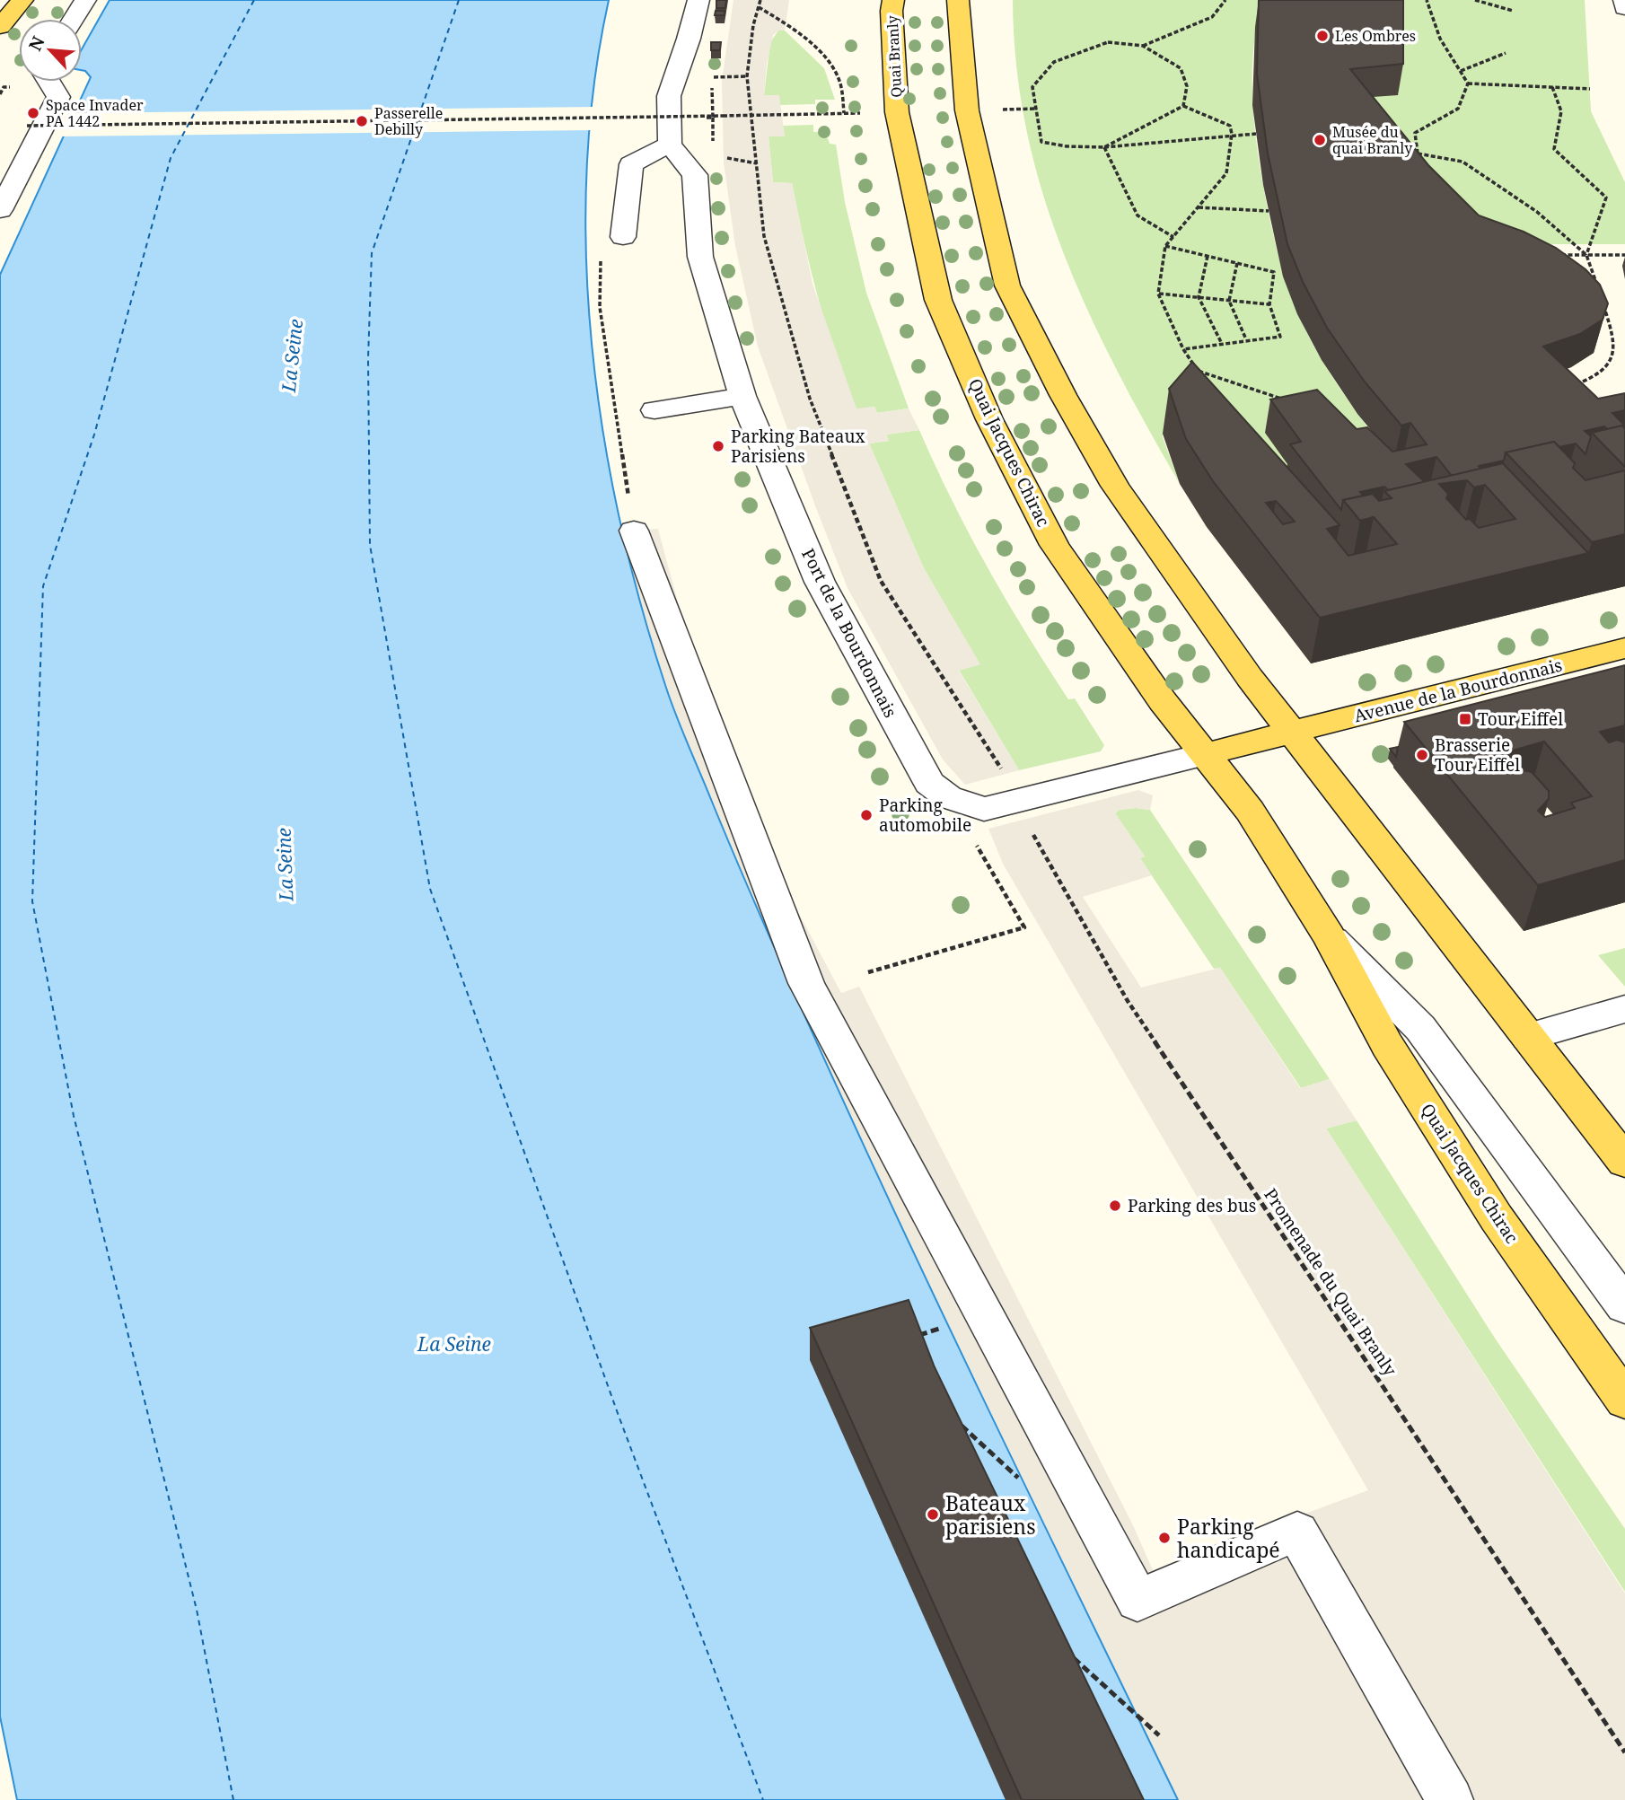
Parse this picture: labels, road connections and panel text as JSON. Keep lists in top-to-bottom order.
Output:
{
  "streets": {
    "main road": ["Quai Branly", "Quai Jacques Chirac", "Avenue de la Bourdonnais"],
    "street": ["Port de la Bourdonnais"],
    "path": ["Promenade du Quai Branly"]
  },
  "crossings": [
    ["Quai Branly", "Quai Jacques Chirac"],
    ["Quai Jacques Chirac", "Port de la Bourdonnais"]
  ],
  "water": ["La Seine"],
  "places": {
    "other": [
      "Les Ombres",
      "Space Invader PA 1442",
      "Passerelle Debilly",
      "Musée du quai Branly",
      "Parking Bateaux Parisiens",
      "Brasserie Tour Eiffel",
      "Parking automobile",
      "Parking des bus",
      "Bateaux parisiens",
      "Parking handicapé"
    ],
    "transit": ["Tour Eiffel"]
  },
  "north": "top left"
}
